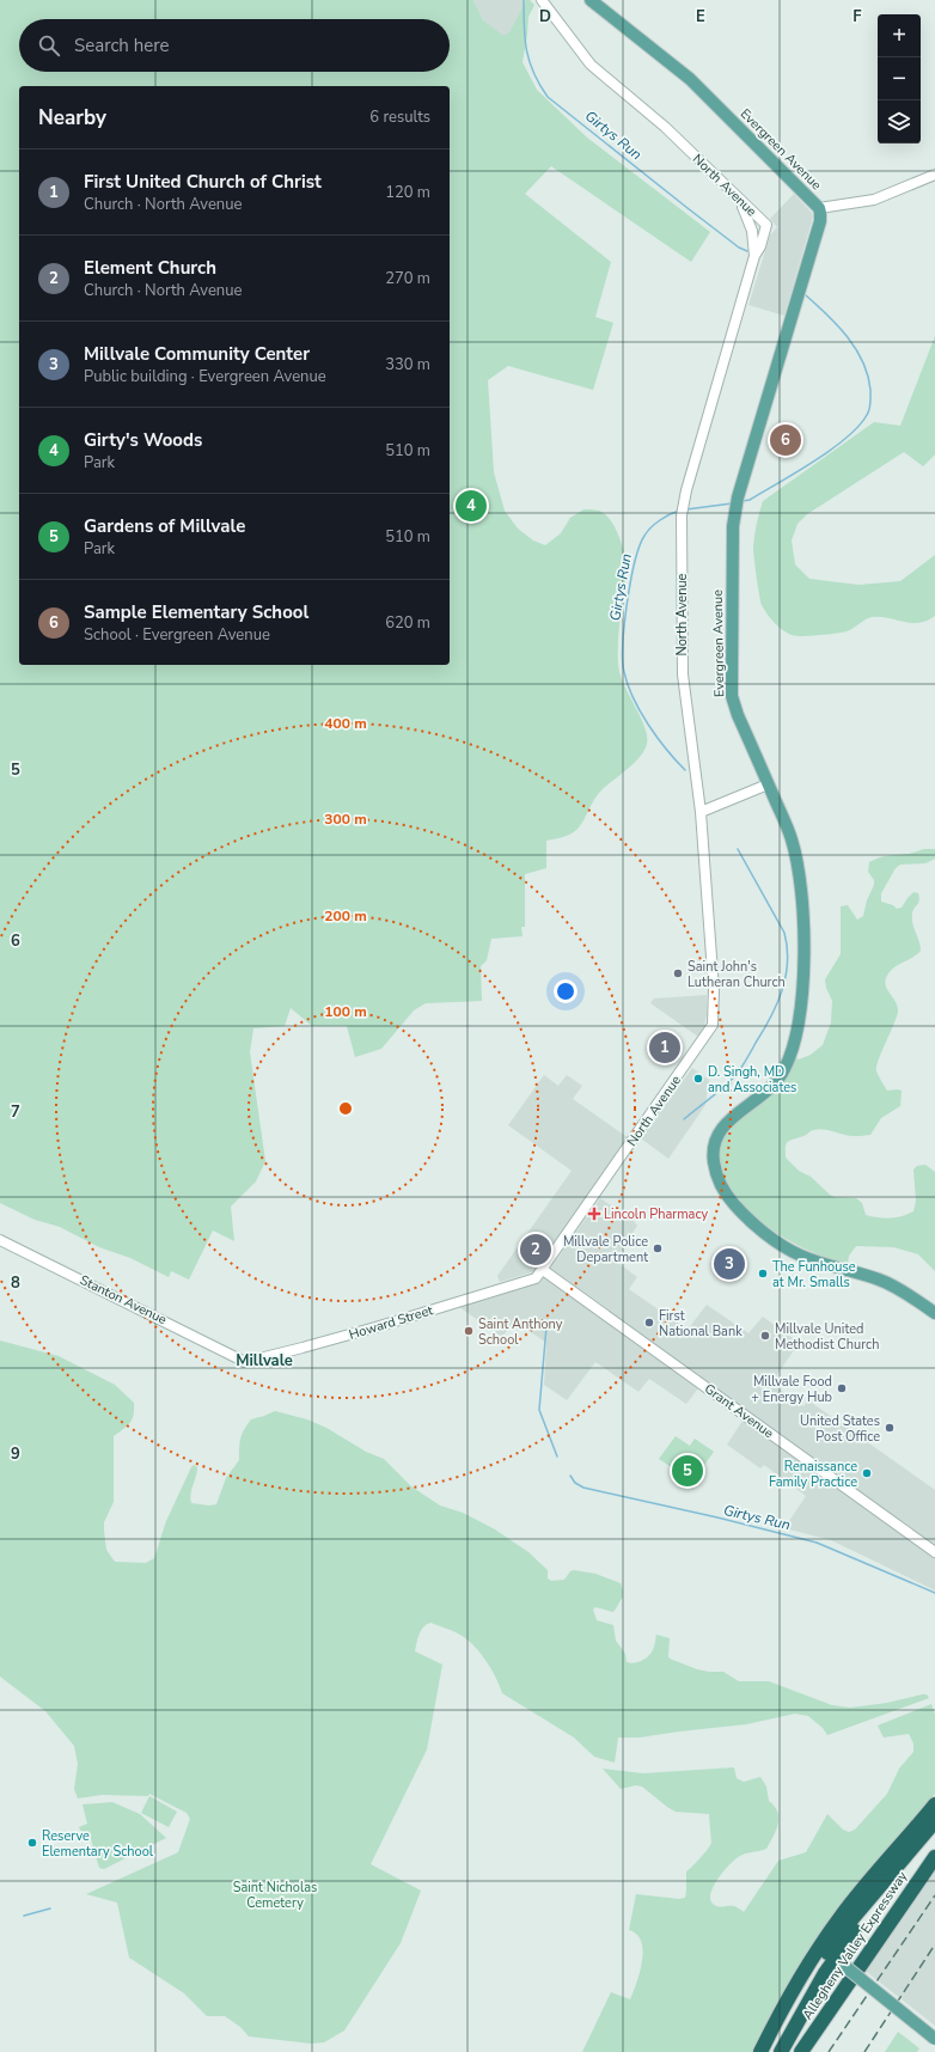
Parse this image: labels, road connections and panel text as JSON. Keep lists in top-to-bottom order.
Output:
{
  "streets": {
    "highway": ["Allegheny Valley Expressway"],
    "main road": ["Evergreen Avenue"],
    "street": [
      "North Avenue",
      "Stanton Avenue",
      "Howard Street",
      "Grant Avenue"
    ]
  },
  "crossings": [
    ["North Avenue", "Howard Street"],
    ["North Avenue", "Grant Avenue"],
    ["Stanton Avenue", "Howard Street"]
  ],
  "districts": ["Millvale"],
  "water": ["Girtys Run"],
  "parks": ["Saint Nicholas Cemetery"],
  "places": {
    "other": [
      "Saint John's Lutheran Church",
      "D. Singh, MD and Associates",
      "Millvale Police Department",
      "The Funhouse at Mr. Smalls",
      "First National Bank",
      "Saint Anthony School",
      "Millvale United Methodist Church",
      "Millvale Food + Energy Hub",
      "United States Post Office",
      "Renaissance Family Practice",
      "Reserve Elementary School"
    ],
    "health": ["Lincoln Pharmacy"]
  },
  "page": {
    "map_buttons": ["+", "−"],
    "search": "Search here",
    "heading": ["Nearby", "6 results"],
    "list": [
      {
        "mark": "1",
        "name": "First United Church of Christ",
        "note": "Church · North Avenue",
        "value": "120 m"
      },
      {
        "mark": "2",
        "name": "Element Church",
        "note": "Church · North Avenue",
        "value": "270 m"
      },
      {
        "mark": "3",
        "name": "Millvale Community Center",
        "note": "Public building · Evergreen Avenue",
        "value": "330 m"
      },
      {
        "mark": "4",
        "name": "Girty's Woods",
        "note": "Park",
        "value": "510 m"
      },
      {
        "mark": "5",
        "name": "Gardens of Millvale",
        "note": "Park",
        "value": "510 m"
      },
      {
        "mark": "6",
        "name": "Sample Elementary School",
        "note": "School · Evergreen Avenue",
        "value": "620 m"
      }
    ],
    "pins": [
      "6",
      "4",
      "1",
      "2",
      "3",
      "5"
    ]
  },
  "grid": {
    "columns": ["D", "E", "F"],
    "rows": [
      "5",
      "6",
      "7",
      "8",
      "9"
    ]
  },
  "rings": [
    "400 m",
    "300 m",
    "200 m",
    "100 m"
  ]
}
